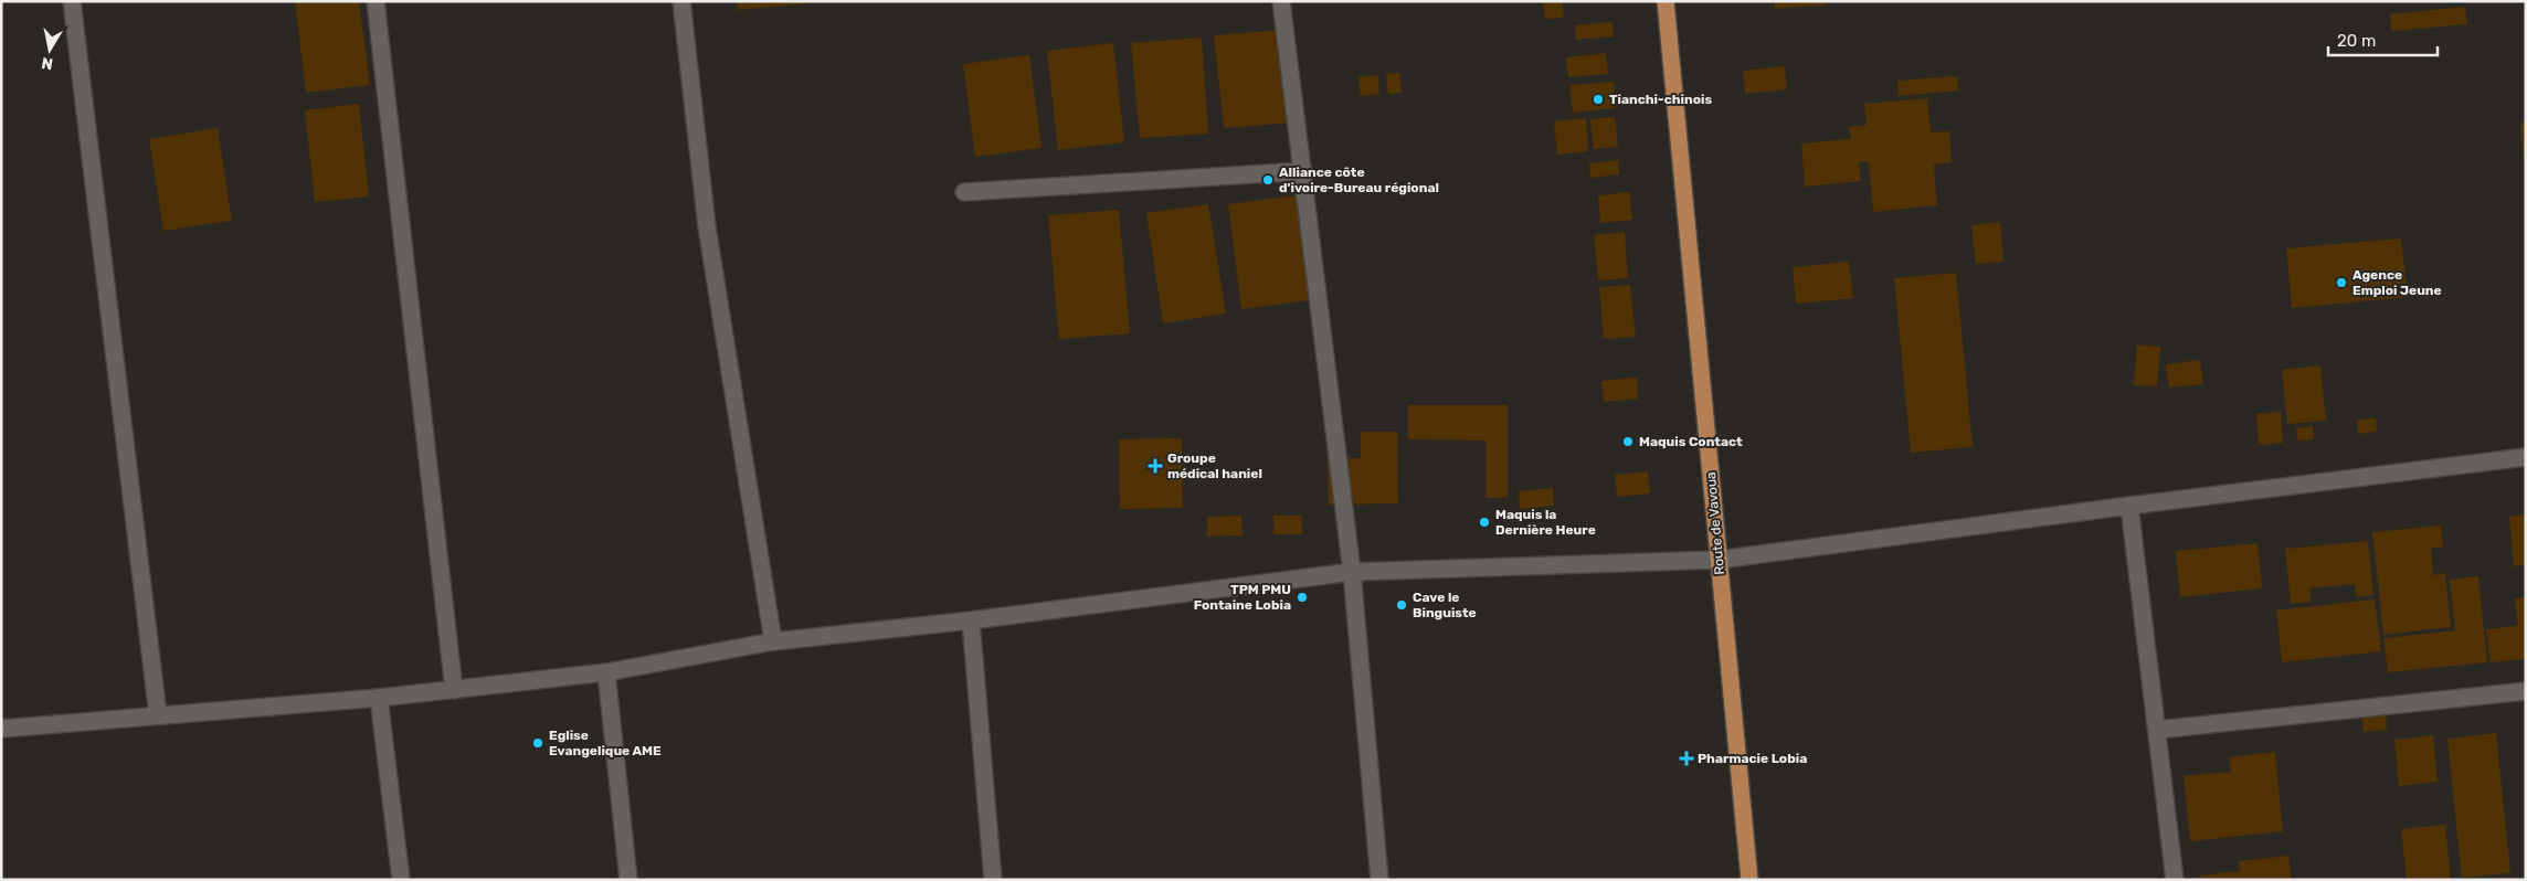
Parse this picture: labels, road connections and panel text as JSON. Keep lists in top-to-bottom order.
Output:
{
  "streets": {
    "main road": ["Route de Vavoua"]
  },
  "places": {
    "other": [
      "Tianchi-chinois",
      "Alliance côte d'ivoire-Bureau régional",
      "Agence Emploi Jeune",
      "Maquis Contact",
      "Maquis la Dernière Heure",
      "TPM PMU Fontaine Lobia",
      "Cave le Binguiste",
      "Eglise Evangelique AME"
    ],
    "health": ["Groupe médical haniel", "Pharmacie Lobia"]
  },
  "scale_bar": "20 m",
  "north": "bottom"
}
